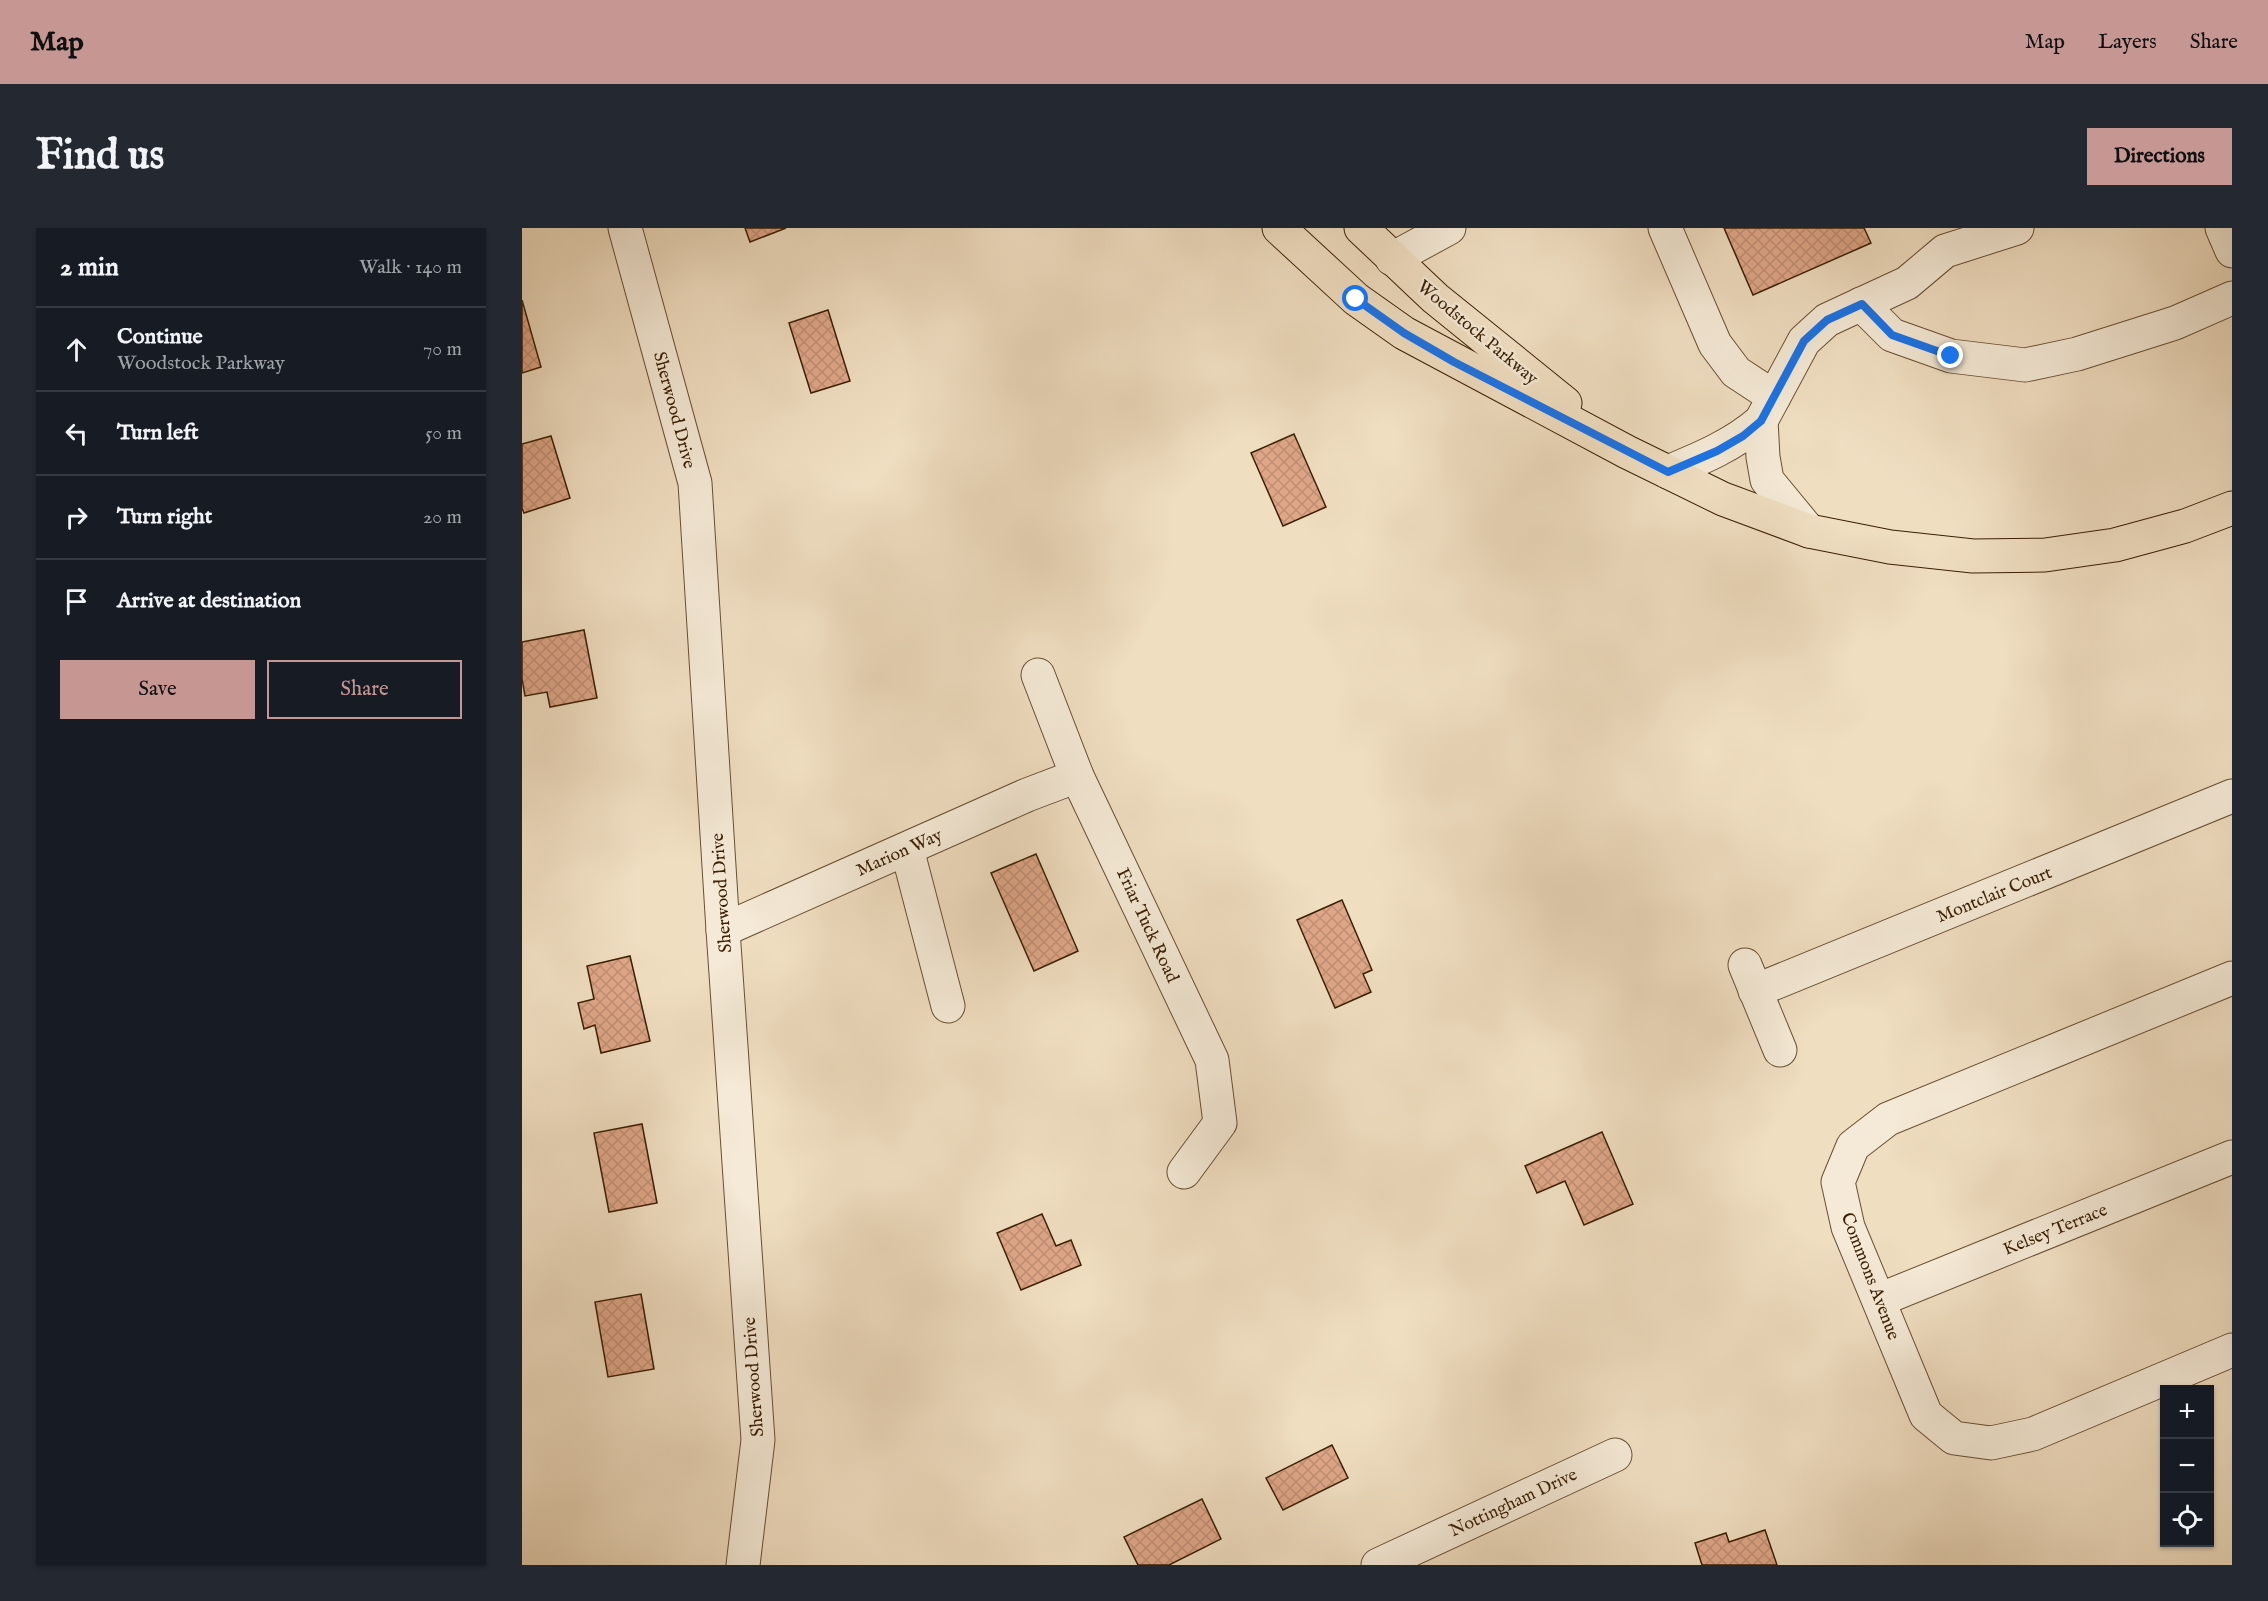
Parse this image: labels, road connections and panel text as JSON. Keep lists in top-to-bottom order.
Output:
{
  "streets": {
    "main road": ["Woodstock Parkway"],
    "street": [
      "Sherwood Drive",
      "Marion Way",
      "Montclair Court",
      "Friar Tuck Road",
      "Kelsey Terrace",
      "Commons Avenue",
      "Nottingham Drive"
    ]
  },
  "crossings": [
    ["Sherwood Drive", "Marion Way"],
    ["Marion Way", "Friar Tuck Road"],
    ["Kelsey Terrace", "Commons Avenue"]
  ],
  "page": {
    "header": "Map",
    "nav": ["Map", "Layers", "Share"],
    "buttons": [
      "Directions",
      ["Save", "Share"]
    ],
    "title": "Find us",
    "heading": ["2 min", "Walk · 140 m"],
    "list": [
      ["Continue", "Woodstock Parkway", "70 m"],
      ["Turn left", "50 m"],
      ["Turn right", "20 m"],
      "Arrive at destination"
    ],
    "map_buttons": ["+", "−"]
  }
}
